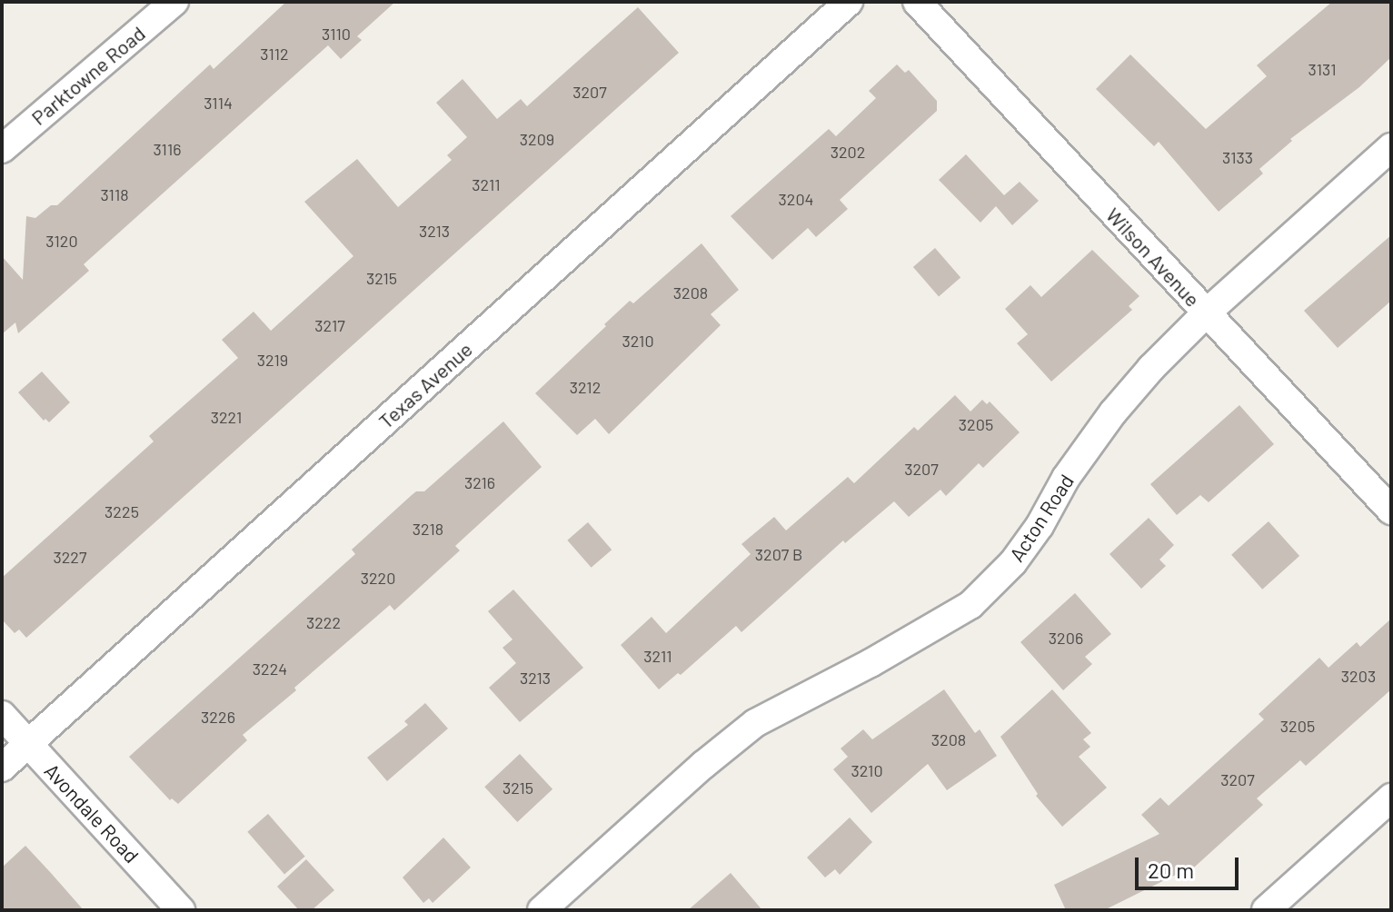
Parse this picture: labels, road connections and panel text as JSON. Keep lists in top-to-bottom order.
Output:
{
  "streets": {
    "street": [
      "Parktowne Road",
      "Wilson Avenue",
      "Texas Avenue",
      "Acton Road",
      "Avondale Road"
    ]
  },
  "crossings": [
    ["Wilson Avenue", "Acton Road"],
    ["Texas Avenue", "Avondale Road"]
  ],
  "house_numbers": [
    "3110",
    "3112",
    "3131",
    "3207",
    "3114",
    "3209",
    "3116",
    "3202",
    "3133",
    "3211",
    "3118",
    "3204",
    "3213",
    "3120",
    "3215",
    "3208",
    "3217",
    "3210",
    "3219",
    "3212",
    "3221",
    "3205",
    "3207",
    "3216",
    "3225",
    "3218",
    "3207 B",
    "3227",
    "3220",
    "3222",
    "3206",
    "3211",
    "3224",
    "3203",
    "3213",
    "3226",
    "3205",
    "3208",
    "3210",
    "3207",
    "3215"
  ],
  "scale_bar": "20 m"
}
